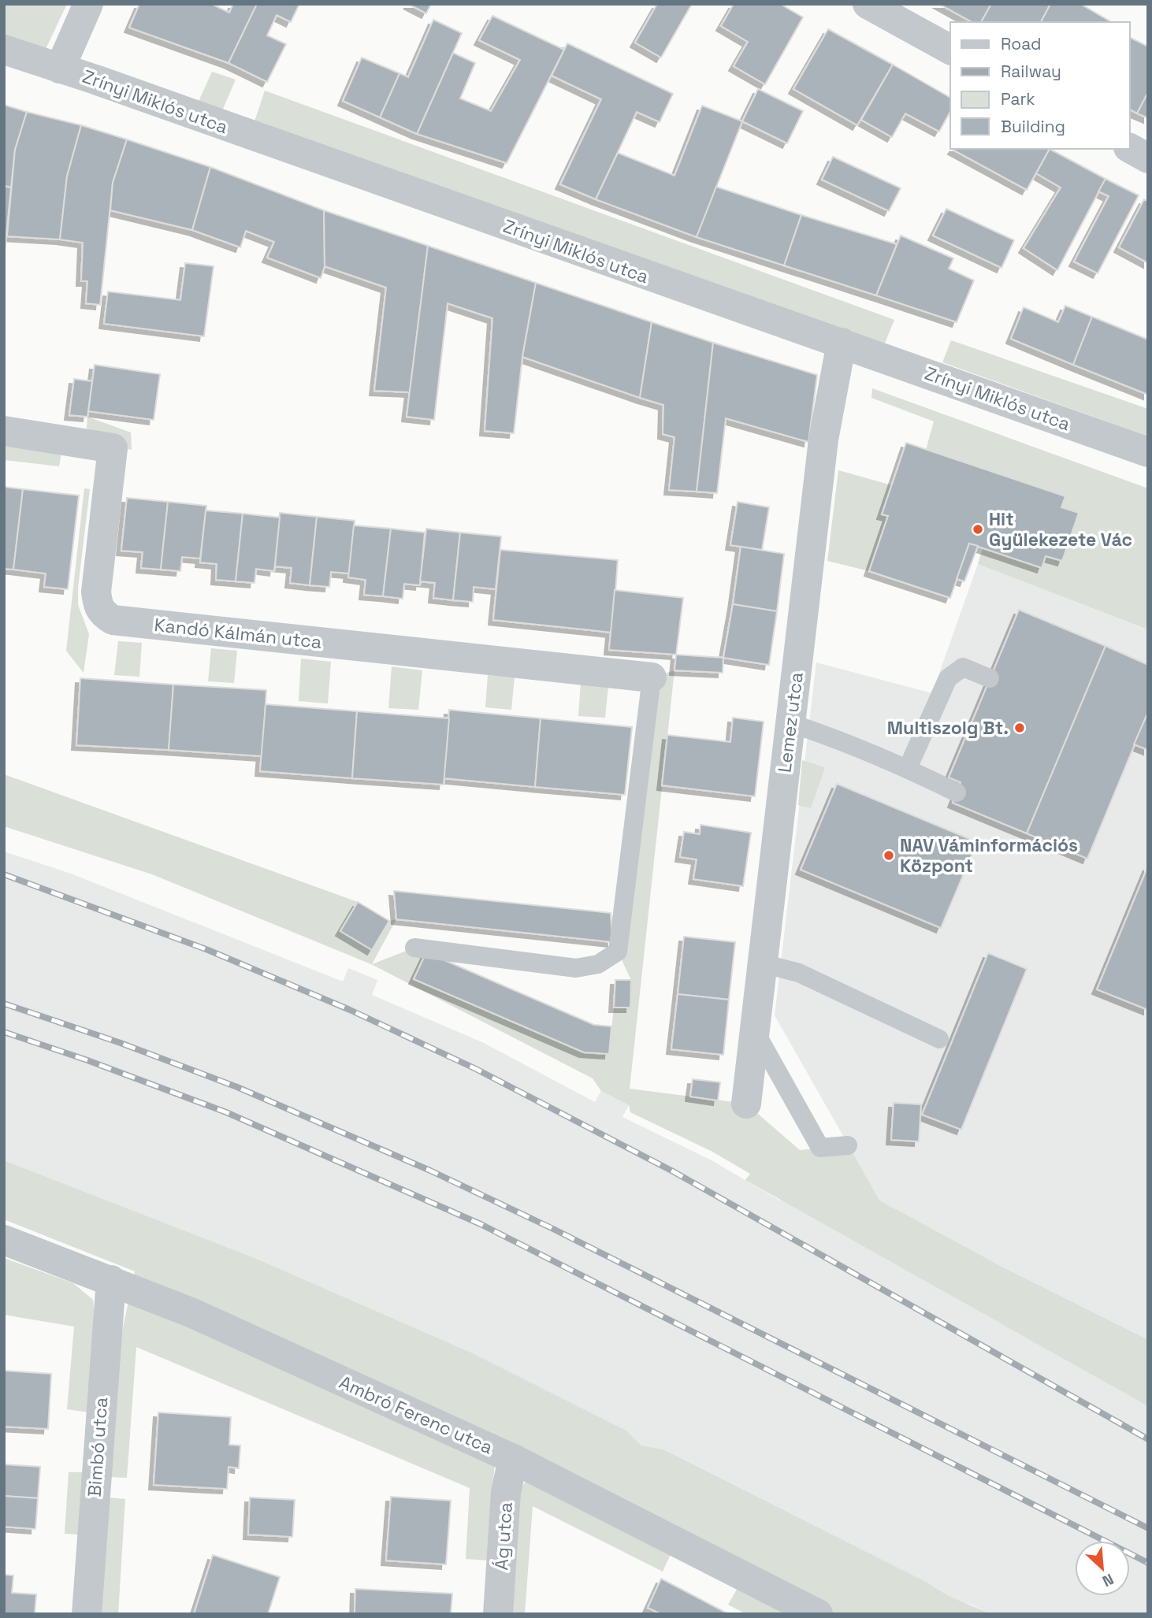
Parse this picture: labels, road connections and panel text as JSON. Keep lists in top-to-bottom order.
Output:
{
  "streets": {
    "street": [
      "Zrínyi Miklós utca",
      "Kandó Kálmán utca",
      "Lemez utca",
      "Ambró Ferenc utca",
      "Bimbó utca",
      "Ág utca"
    ]
  },
  "crossings": [
    ["Zrínyi Miklós utca", "Lemez utca"],
    ["Ambró Ferenc utca", "Bimbó utca"],
    ["Ambró Ferenc utca", "Ág utca"]
  ],
  "places": ["Hit Gyülekezete Vác", "Multiszolg Bt.", "NAV Váminformációs Központ"],
  "legend": [
    "Road",
    "Railway",
    "Park",
    "Building"
  ],
  "north": "bottom right"
}
